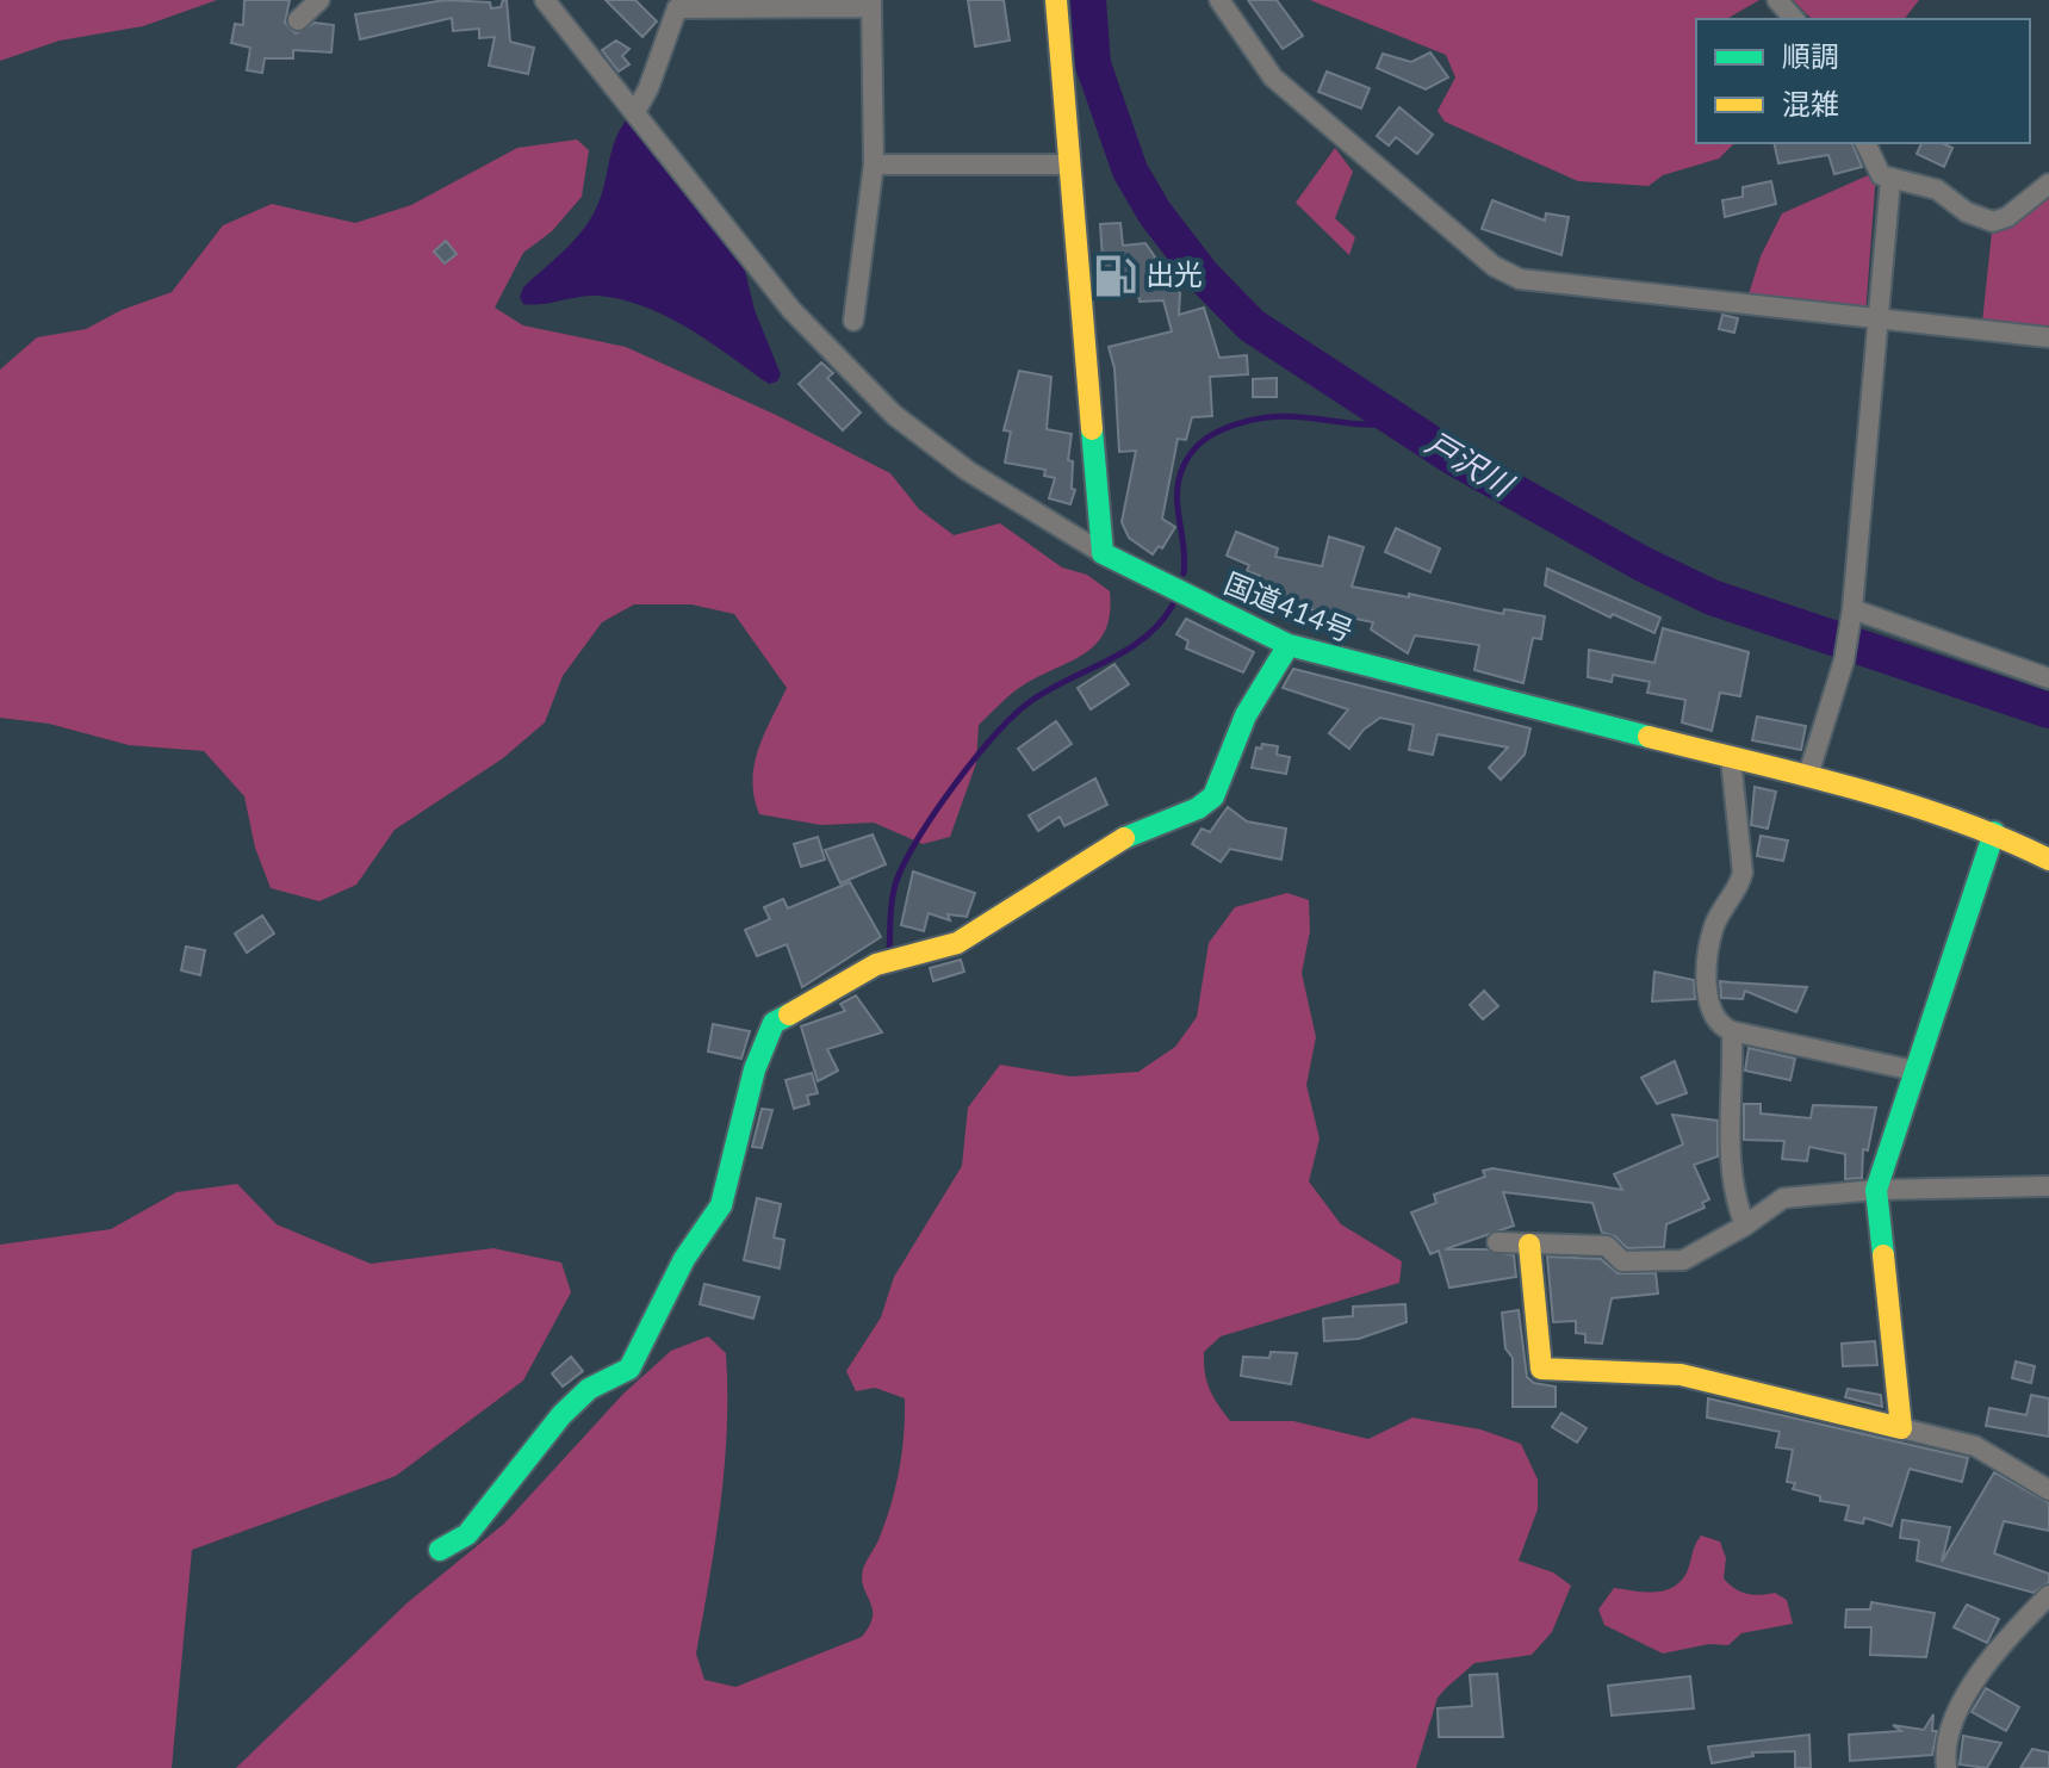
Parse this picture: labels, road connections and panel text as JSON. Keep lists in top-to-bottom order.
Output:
{
  "streets": {
    "main road": ["国道414号"]
  },
  "water": ["戸沢川"],
  "places": {
    "fuel station": ["出光"]
  },
  "legend": ["順調", "混雑"]
}
